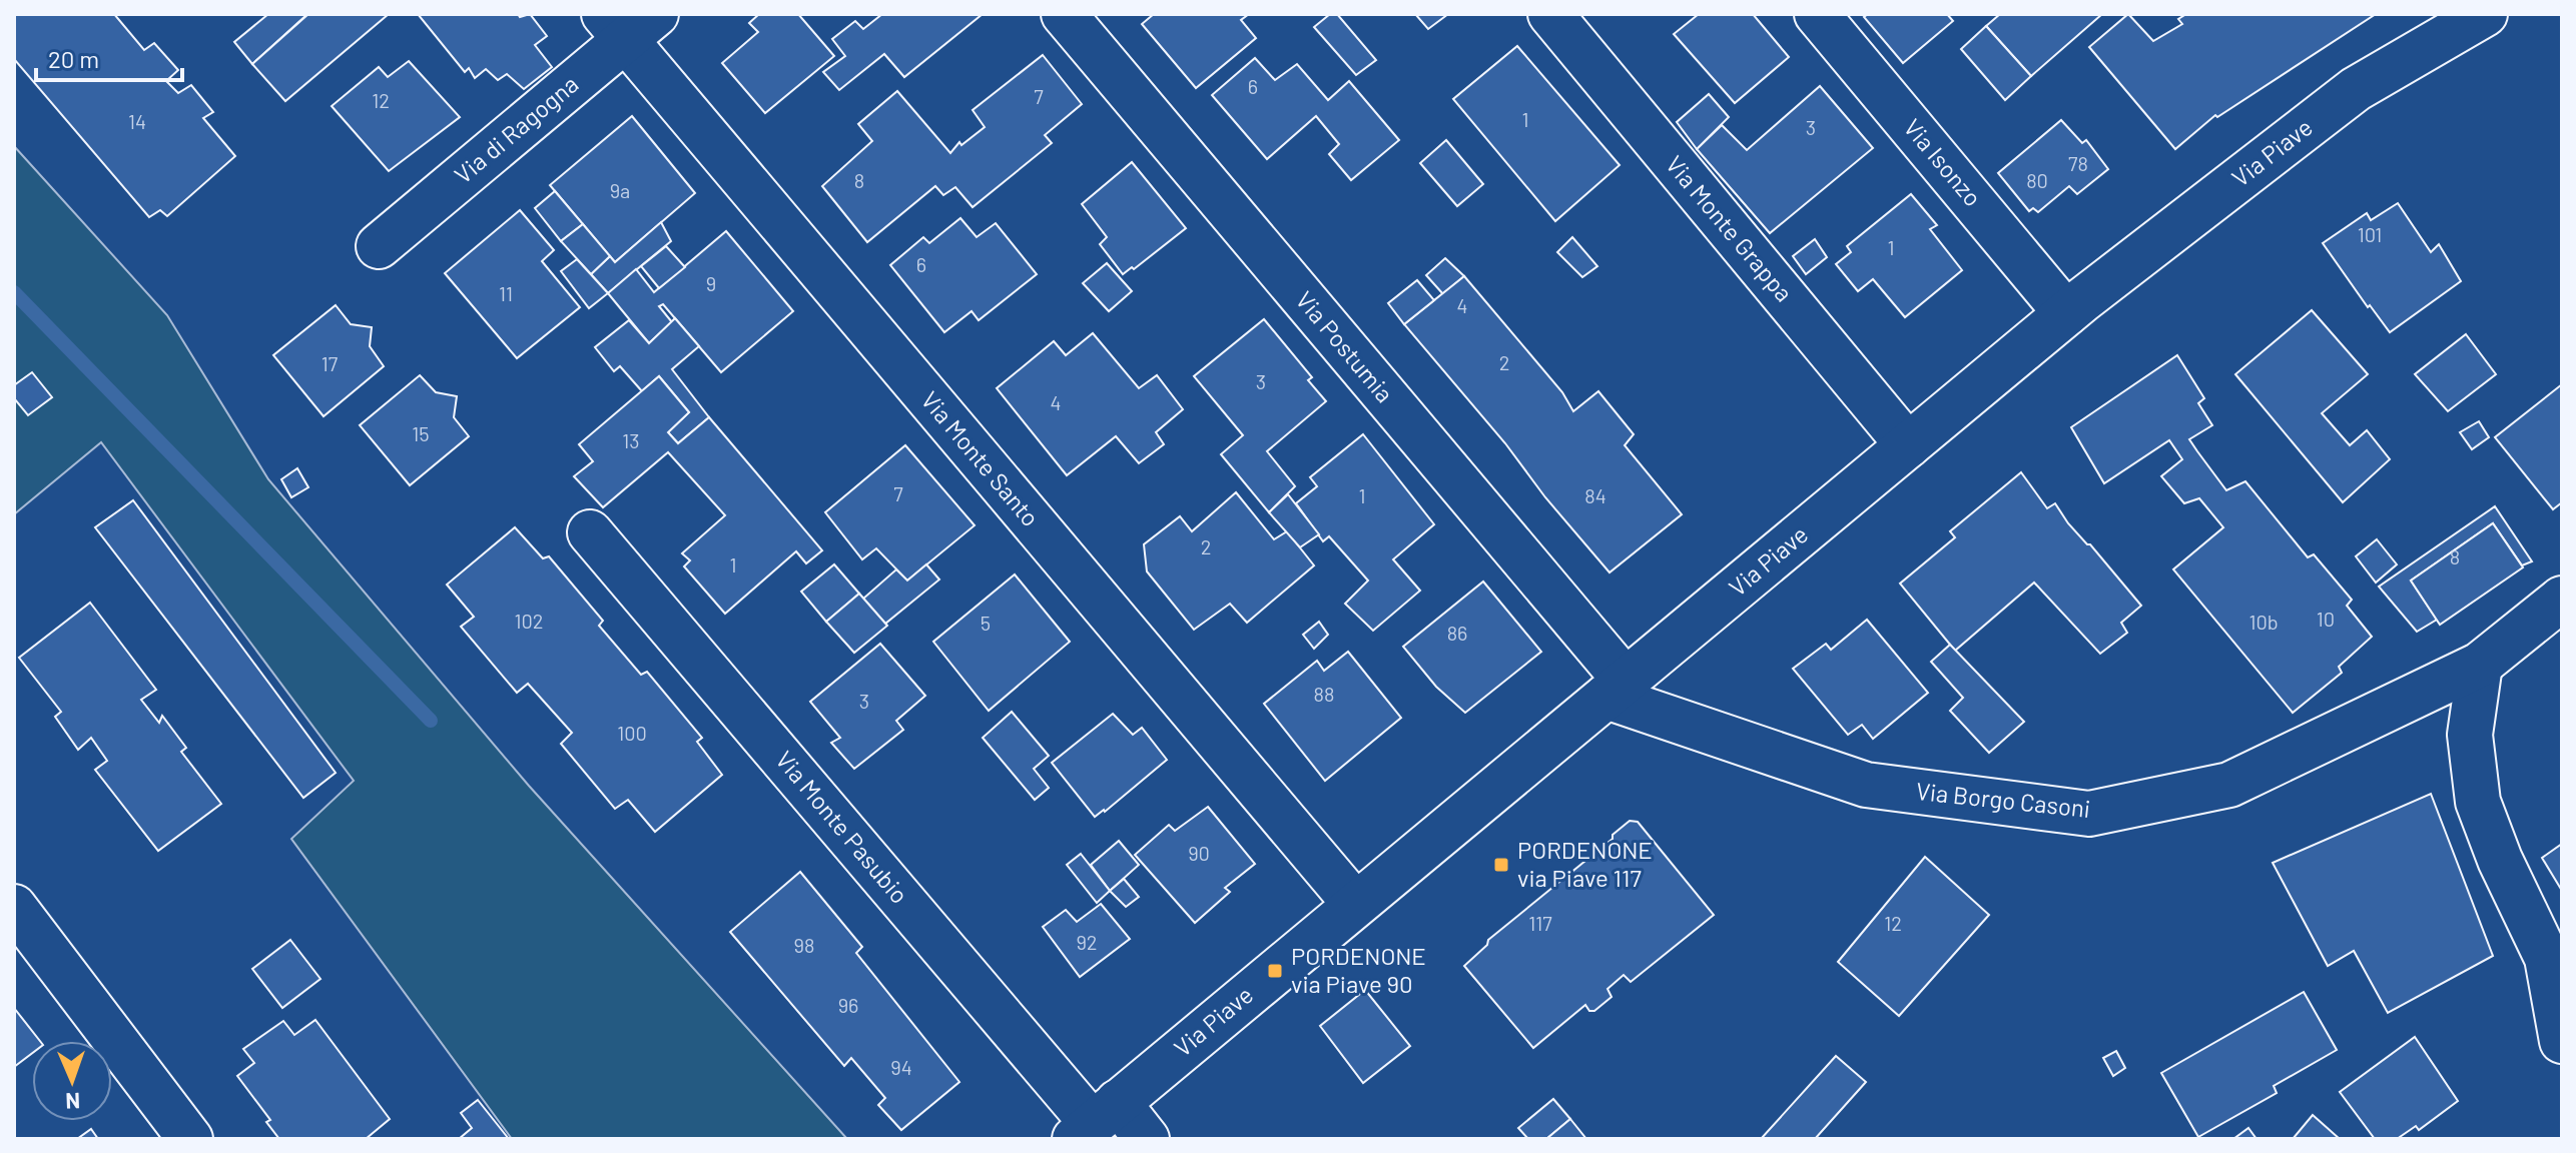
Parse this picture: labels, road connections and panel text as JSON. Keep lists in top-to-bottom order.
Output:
{
  "streets": {
    "street": [
      "Via di Ragogna",
      "Via Piave",
      "Via Isonzo",
      "Via Monte Grappa",
      "Via Postumia",
      "Via Monte Santo",
      "Via Borgo Casoni",
      "Via Monte Pasubio"
    ]
  },
  "crossings": [
    ["Via di Ragogna", "Via Monte Santo"],
    ["Via Piave", "Via Isonzo"],
    ["Via Piave", "Via Monte Grappa"],
    ["Via Piave", "Via Postumia"],
    ["Via Piave", "Via Monte Santo"],
    ["Via Piave", "Via Borgo Casoni"],
    ["Via Piave", "Via Monte Pasubio"],
    ["Via Postumia", "Via Borgo Casoni"]
  ],
  "places": {
    "transit": ["PORDENONE via Piave 117", "PORDENONE via Piave 90"]
  },
  "house_numbers": [
    "6",
    "7",
    "12",
    "1",
    "14",
    "3",
    "78",
    "8",
    "80",
    "9a",
    "101",
    "1",
    "6",
    "9",
    "11",
    "4",
    "2",
    "17",
    "3",
    "4",
    "15",
    "13",
    "7",
    "1",
    "84",
    "2",
    "8",
    "1",
    "10",
    "102",
    "10b",
    "5",
    "86",
    "88",
    "3",
    "100",
    "90",
    "117",
    "12",
    "92",
    "98",
    "96",
    "94"
  ],
  "scale_bar": "20 m",
  "north": "bottom"
}
